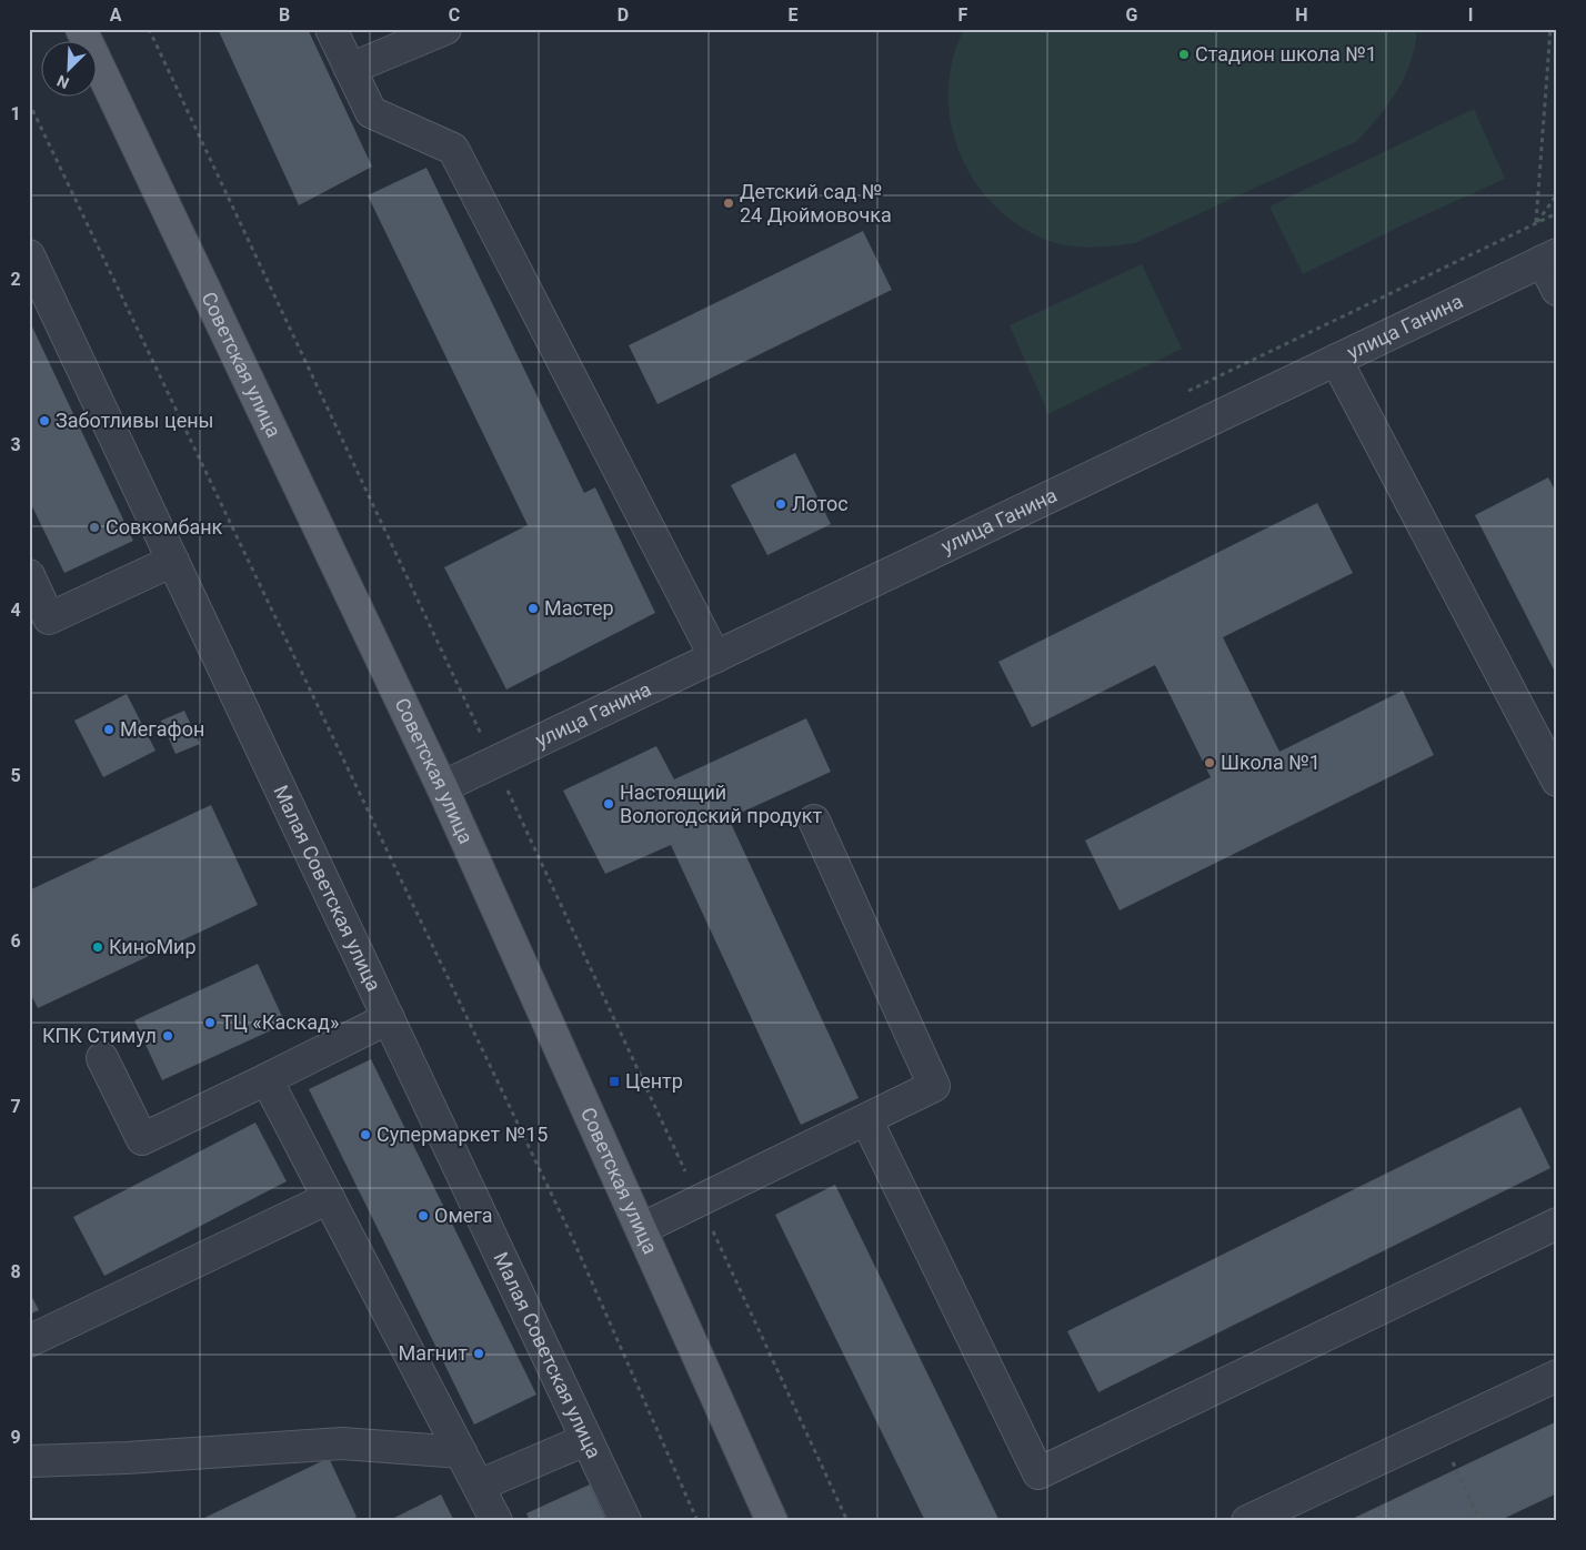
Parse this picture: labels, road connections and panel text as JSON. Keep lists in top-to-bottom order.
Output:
{
  "streets": {
    "main road": ["Советская улица"],
    "street": ["улица Ганина", "Малая Советская улица"]
  },
  "crossings": [
    ["улица Ганина", "Советская улица"]
  ],
  "places": {
    "other": [
      "Стадион школа №1",
      "Детский сад № 24 Дюймовочка",
      "Заботливы цены",
      "Лотос",
      "Совкомбанк",
      "Мастер",
      "Мегафон",
      "Школа №1",
      "Настоящий Вологодский продукт",
      "КиноМир",
      "ТЦ «Каскад»",
      "КПК Стимул",
      "Супермаркет №15",
      "Омега",
      "Магнит"
    ],
    "transit": ["Центр"]
  },
  "north": "bottom left",
  "grid": {
    "columns": [
      "A",
      "B",
      "C",
      "D",
      "E",
      "F",
      "G",
      "H",
      "I"
    ],
    "rows": [
      "1",
      "2",
      "3",
      "4",
      "5",
      "6",
      "7",
      "8",
      "9"
    ]
  }
}
